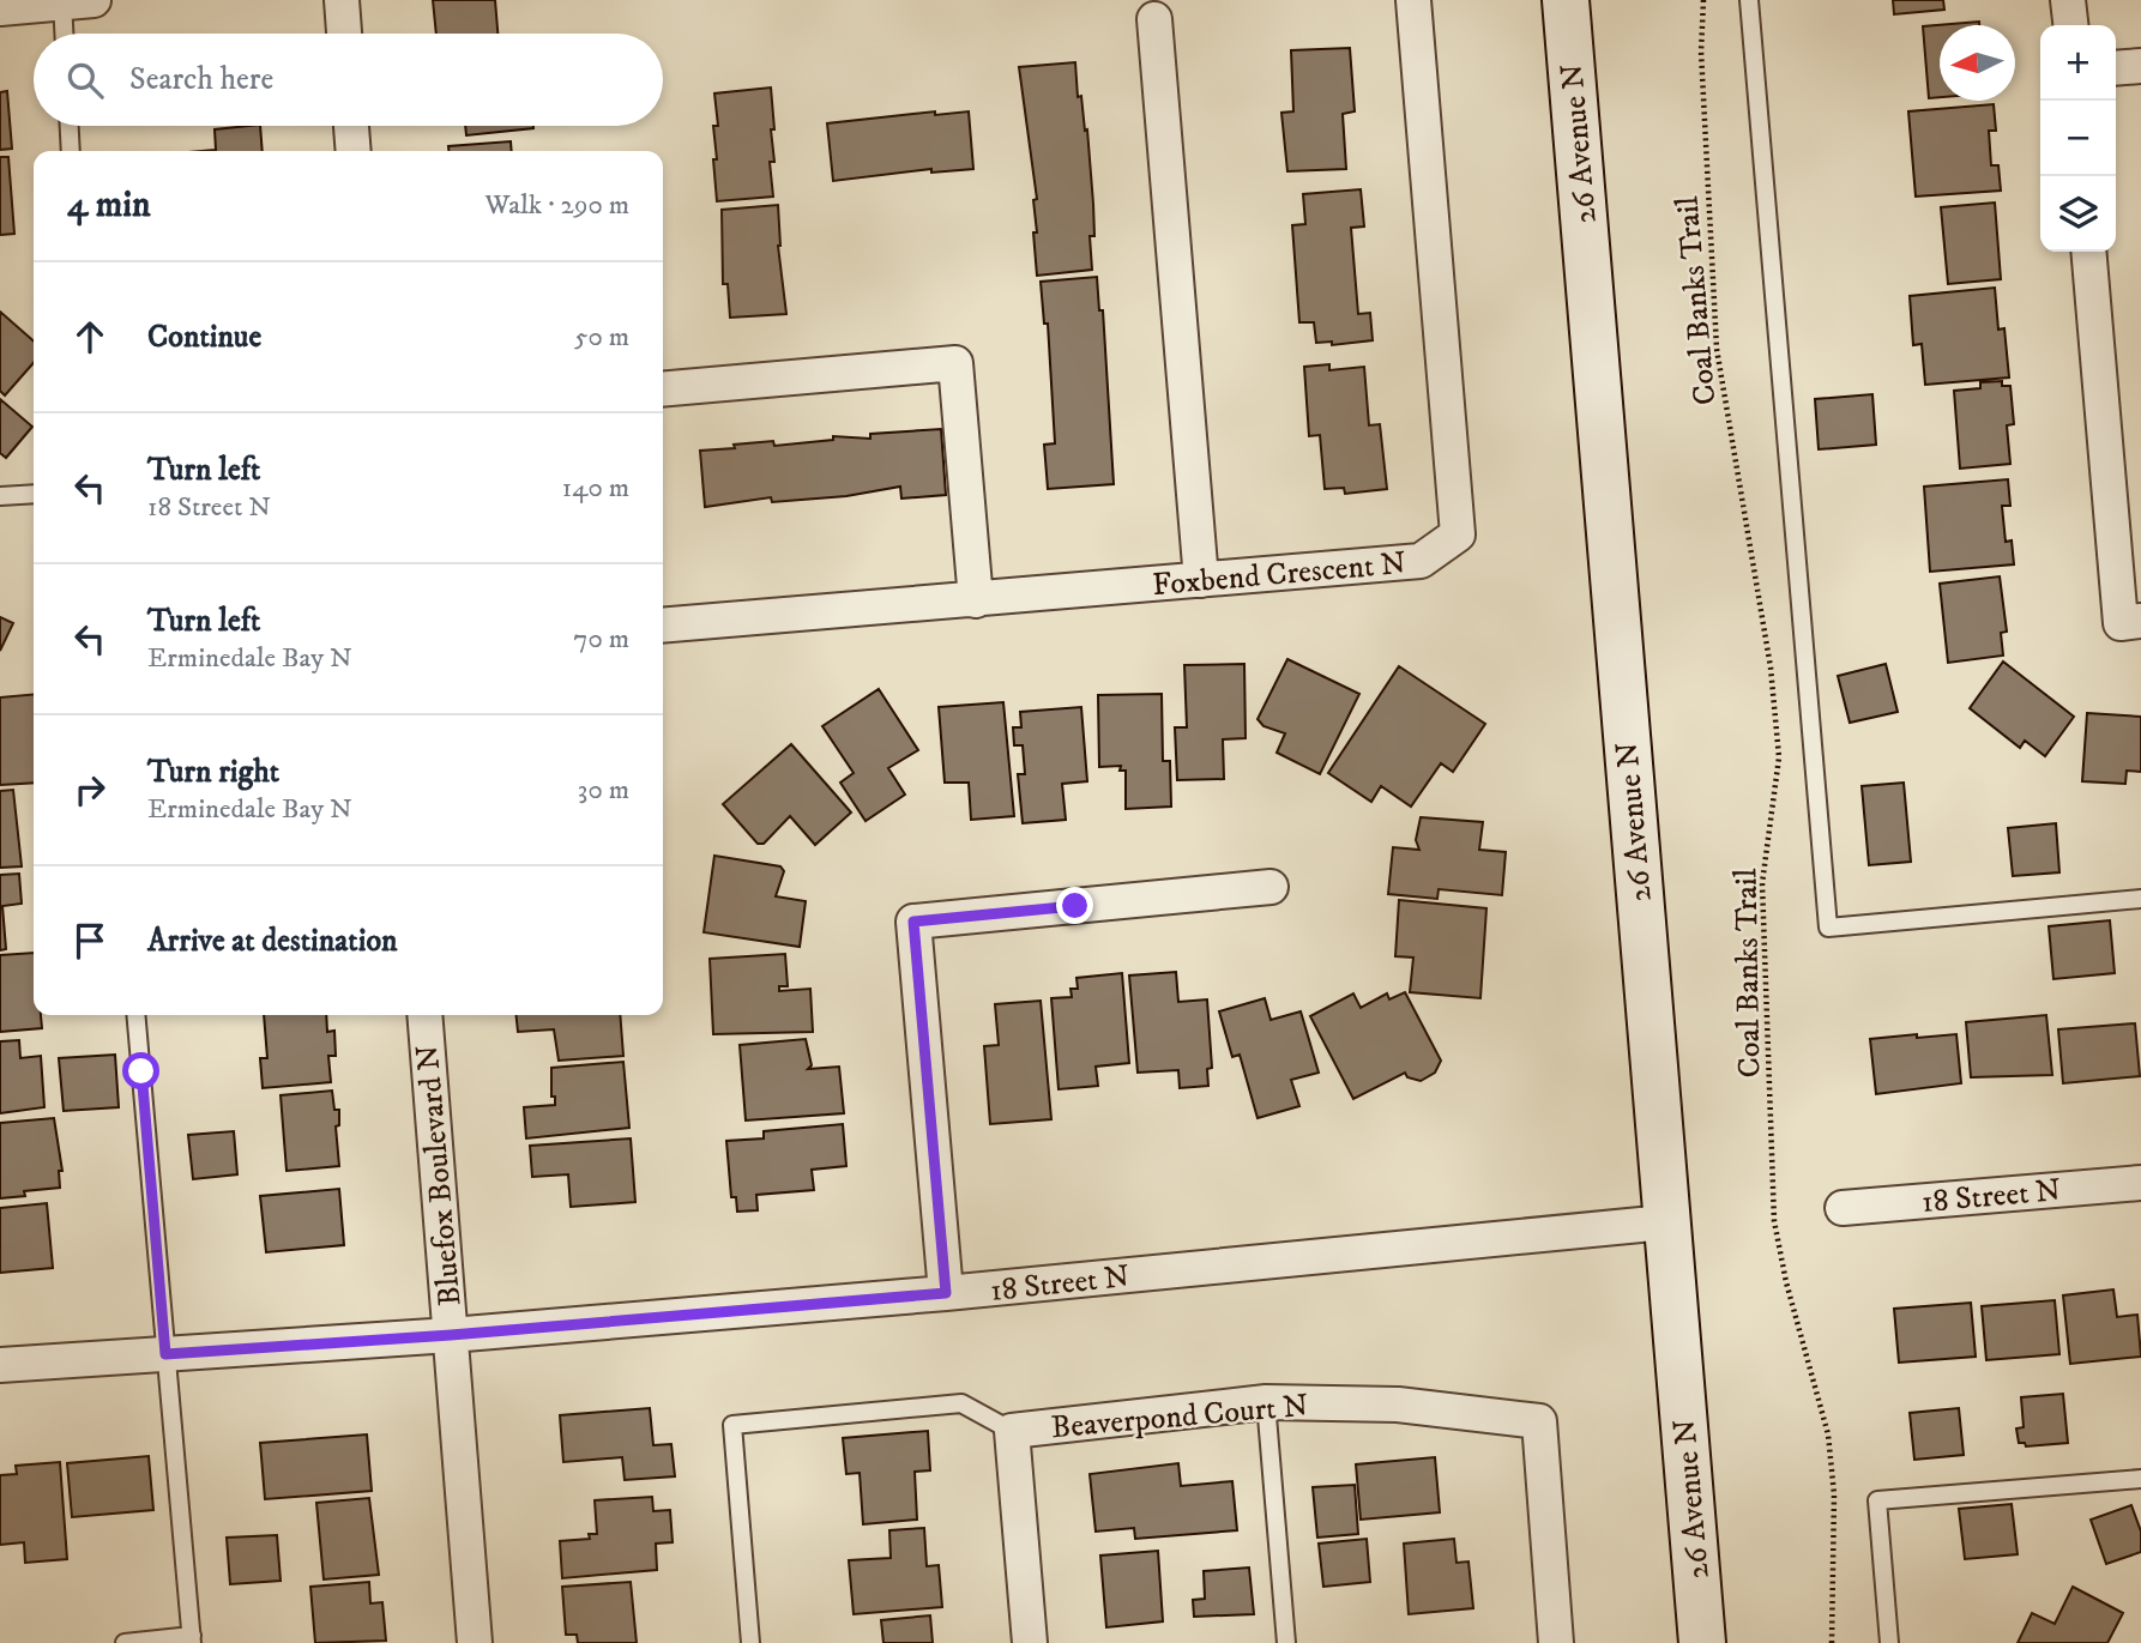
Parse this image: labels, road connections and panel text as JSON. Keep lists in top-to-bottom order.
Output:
{
  "streets": {
    "main road": ["26 Avenue N"],
    "street": [
      "Foxbend Crescent N",
      "Bluefox Boulevard N",
      "18 Street N",
      "Beaverpond Court N"
    ],
    "path": ["Coal Banks Trail"]
  },
  "crossings": [
    ["26 Avenue N", "18 Street N"],
    ["Bluefox Boulevard N", "18 Street N"]
  ],
  "north": "left",
  "page": {
    "map_buttons": ["+", "−"],
    "search": "Search here",
    "heading": ["4 min", "Walk · 290 m"],
    "list": [
      ["Continue", "50 m"],
      ["Turn left", "18 Street N", "140 m"],
      ["Turn left", "Erminedale Bay N", "70 m"],
      ["Turn right", "Erminedale Bay N", "30 m"],
      "Arrive at destination"
    ]
  }
}
